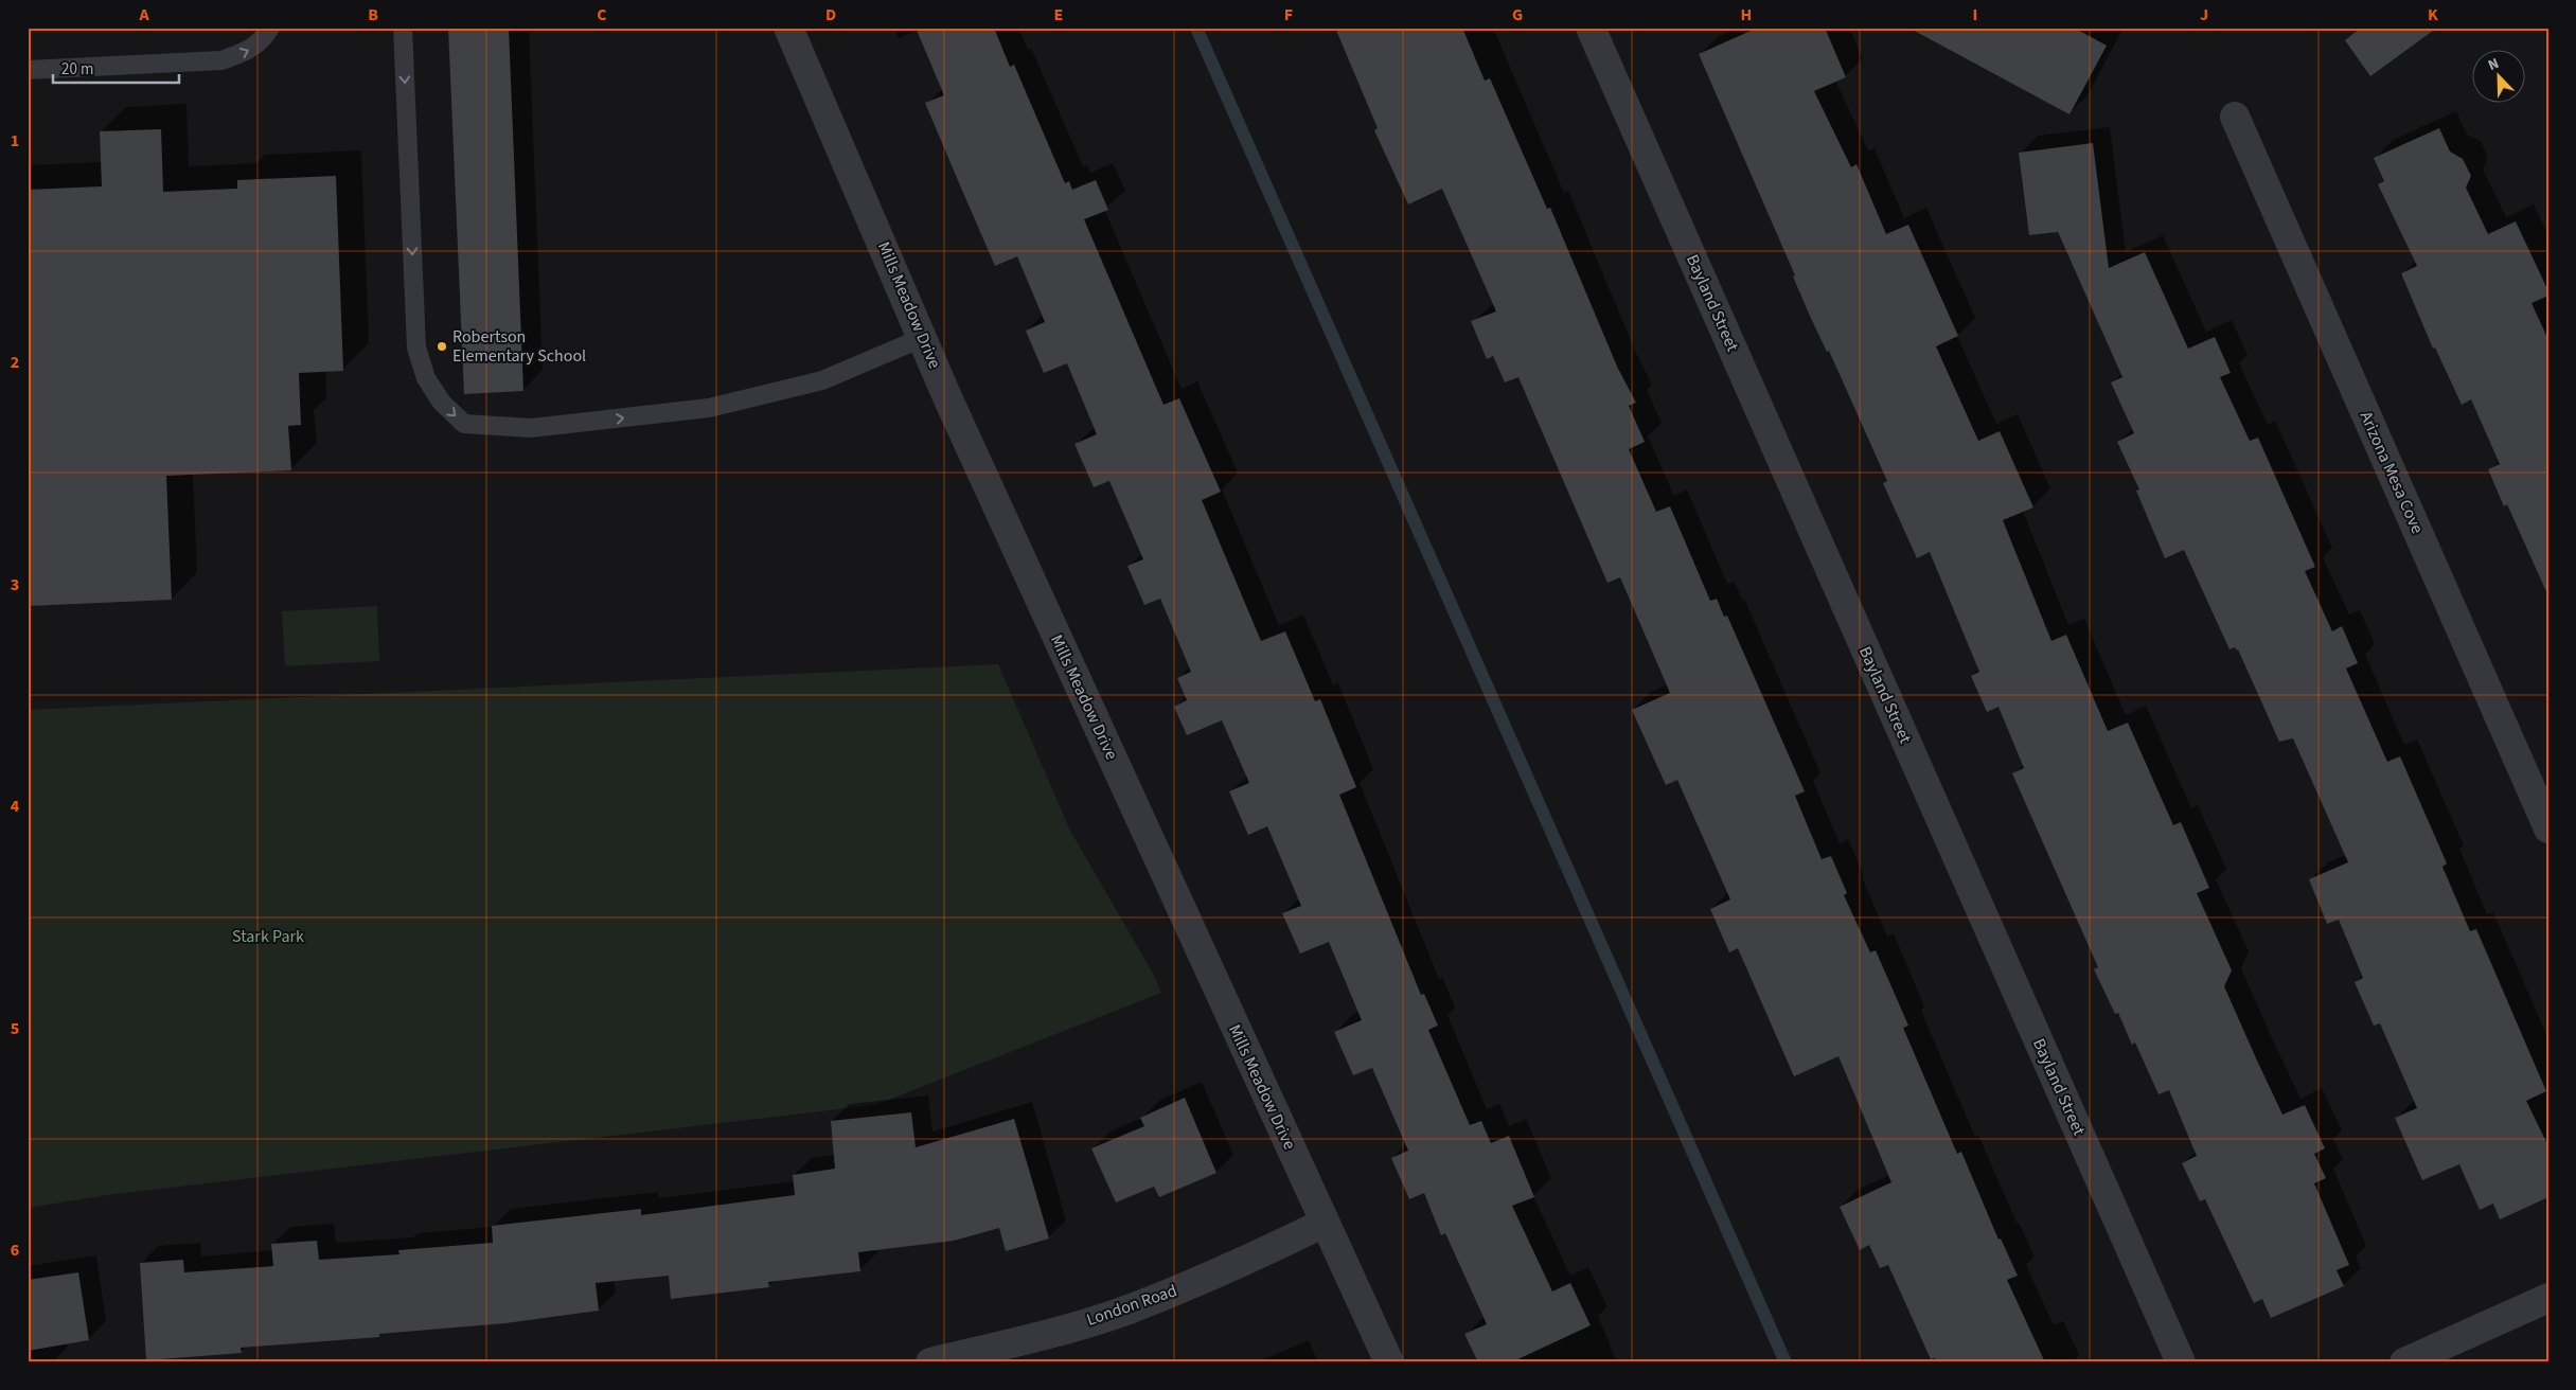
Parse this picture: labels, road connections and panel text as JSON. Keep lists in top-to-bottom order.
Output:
{
  "streets": {
    "street": [
      "Bayland Street",
      "Mills Meadow Drive",
      "Arizona Mesa Cove",
      "London Road"
    ]
  },
  "crossings": [
    ["Mills Meadow Drive", "London Road"]
  ],
  "parks": ["Stark Park"],
  "places": ["Robertson Elementary School"],
  "scale_bar": "20 m",
  "north": "top left",
  "grid": {
    "columns": [
      "A",
      "B",
      "C",
      "D",
      "E",
      "F",
      "G",
      "H",
      "I",
      "J",
      "K"
    ],
    "rows": [
      "1",
      "2",
      "3",
      "4",
      "5",
      "6"
    ]
  }
}
